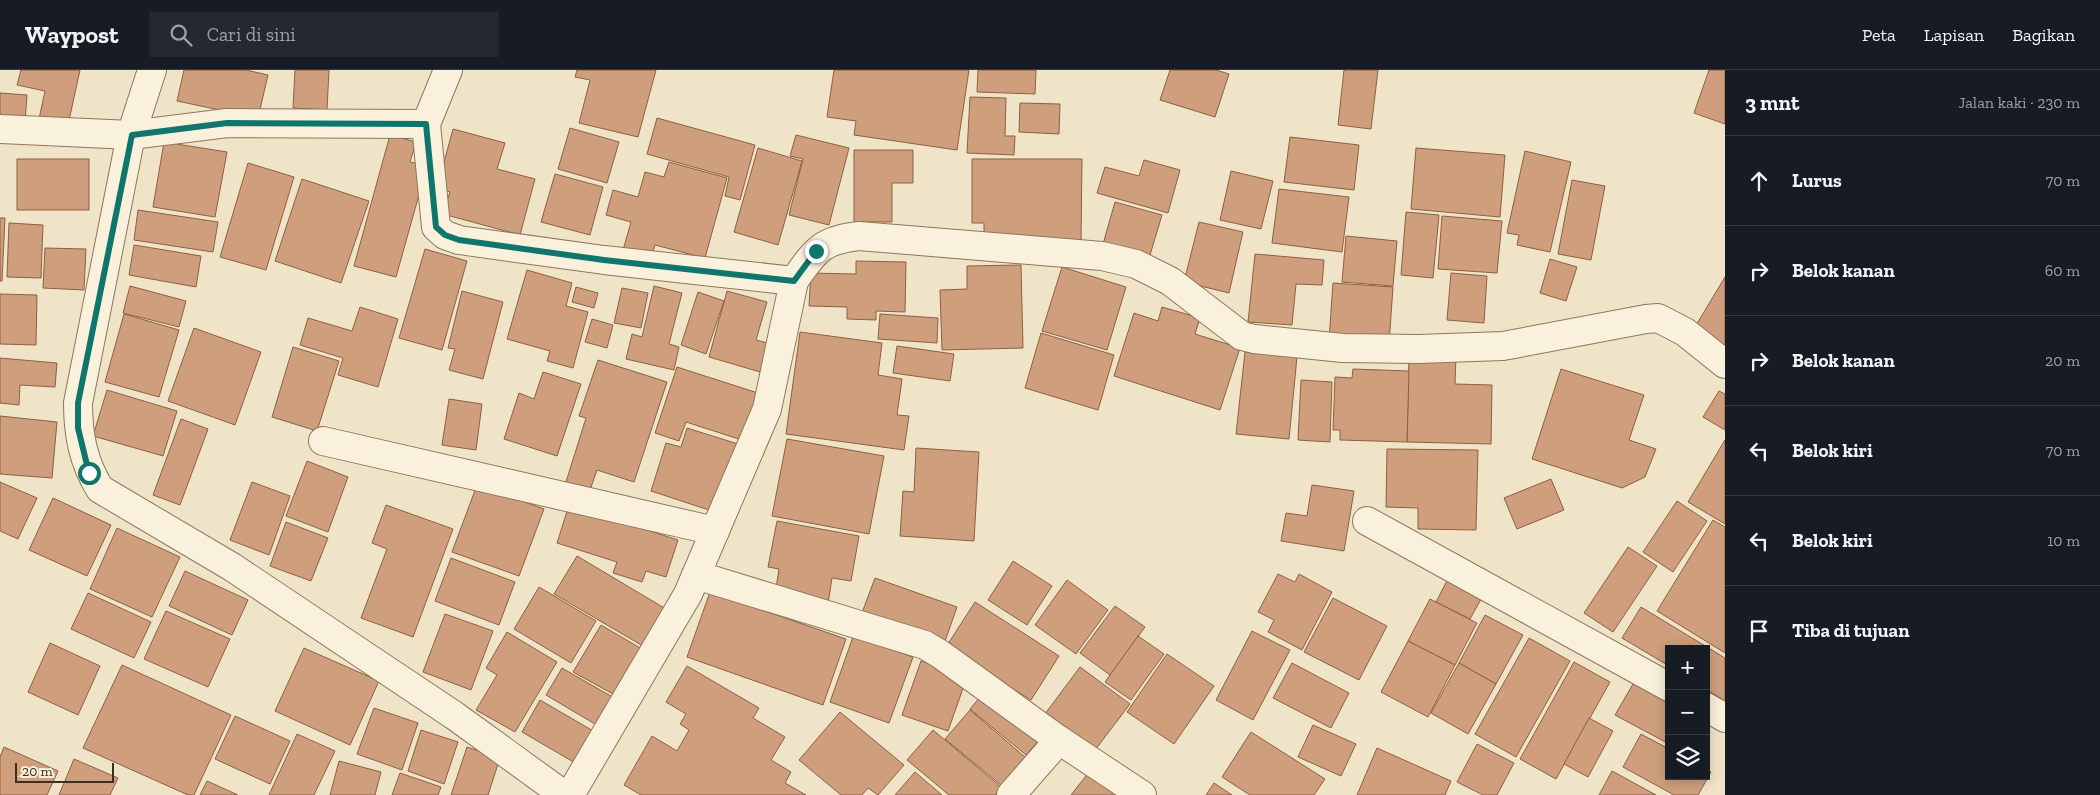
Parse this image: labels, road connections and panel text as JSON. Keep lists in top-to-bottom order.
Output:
{
  "scale_bar": "20 m",
  "page": {
    "header": "Waypost",
    "search": "Cari di sini",
    "nav": ["Peta", "Lapisan", "Bagikan"],
    "heading": ["3 mnt", "Jalan kaki · 230 m"],
    "list": [
      ["Lurus", "70 m"],
      ["Belok kanan", "60 m"],
      ["Belok kanan", "20 m"],
      ["Belok kiri", "70 m"],
      ["Belok kiri", "10 m"],
      "Tiba di tujuan"
    ],
    "map_buttons": ["+", "−"],
    "scale": "20 m"
  }
}
